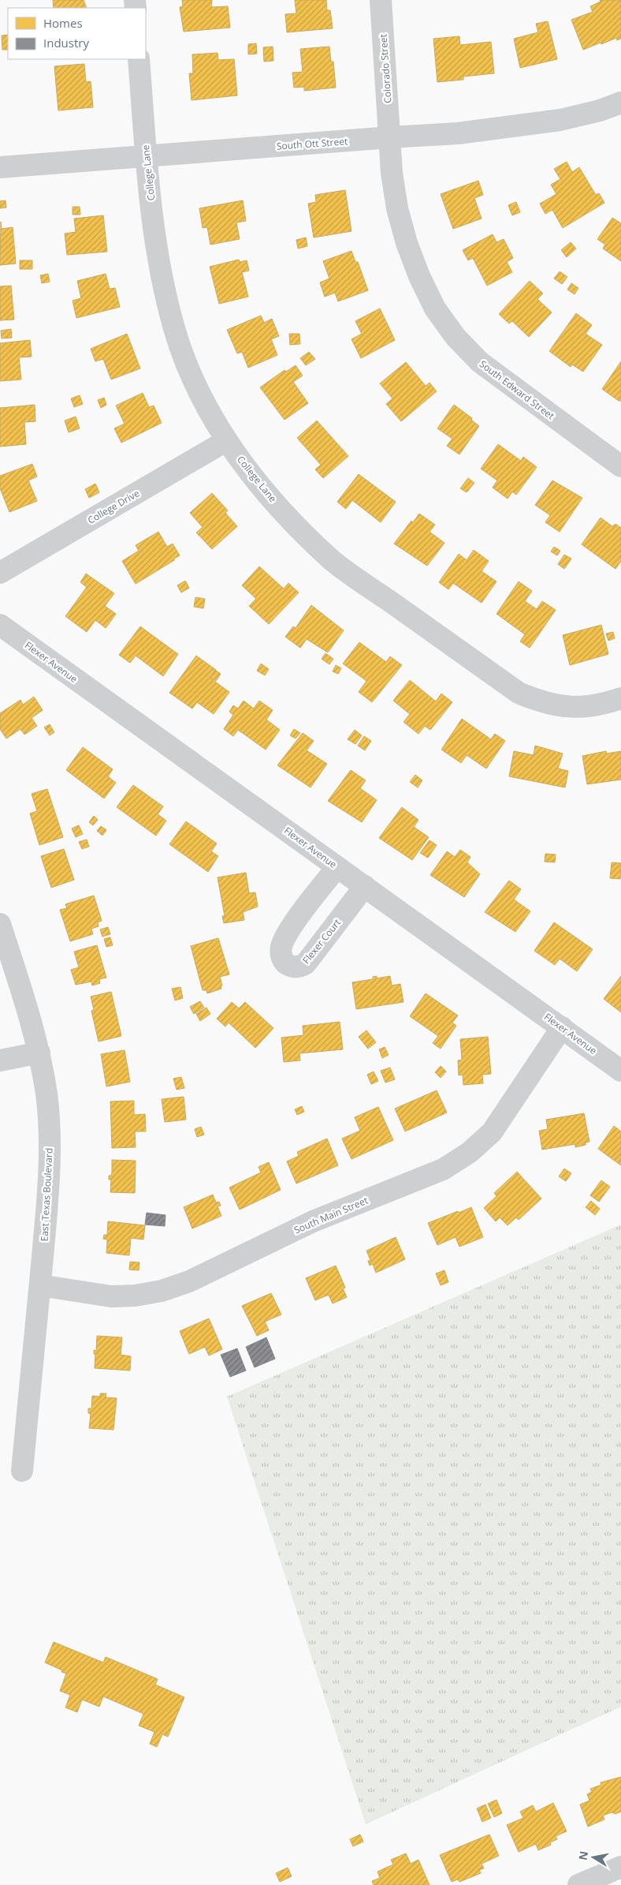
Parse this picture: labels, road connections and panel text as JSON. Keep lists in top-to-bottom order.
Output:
{
  "streets": {
    "street": [
      "Colorado Street",
      "South Ott Street",
      "College Lane",
      "South Edward Street",
      "College Drive",
      "Flexer Avenue",
      "Flexer Court",
      "East Texas Boulevard",
      "South Main Street"
    ]
  },
  "crossings": [
    ["Colorado Street", "South Ott Street"],
    ["Colorado Street", "South Edward Street"],
    ["South Ott Street", "College Lane"],
    ["South Ott Street", "South Edward Street"],
    ["College Lane", "College Drive"],
    ["Flexer Avenue", "Flexer Court"],
    ["Flexer Avenue", "South Main Street"],
    ["East Texas Boulevard", "South Main Street"]
  ],
  "legend": ["Homes", "Industry"],
  "north": "left"
}
